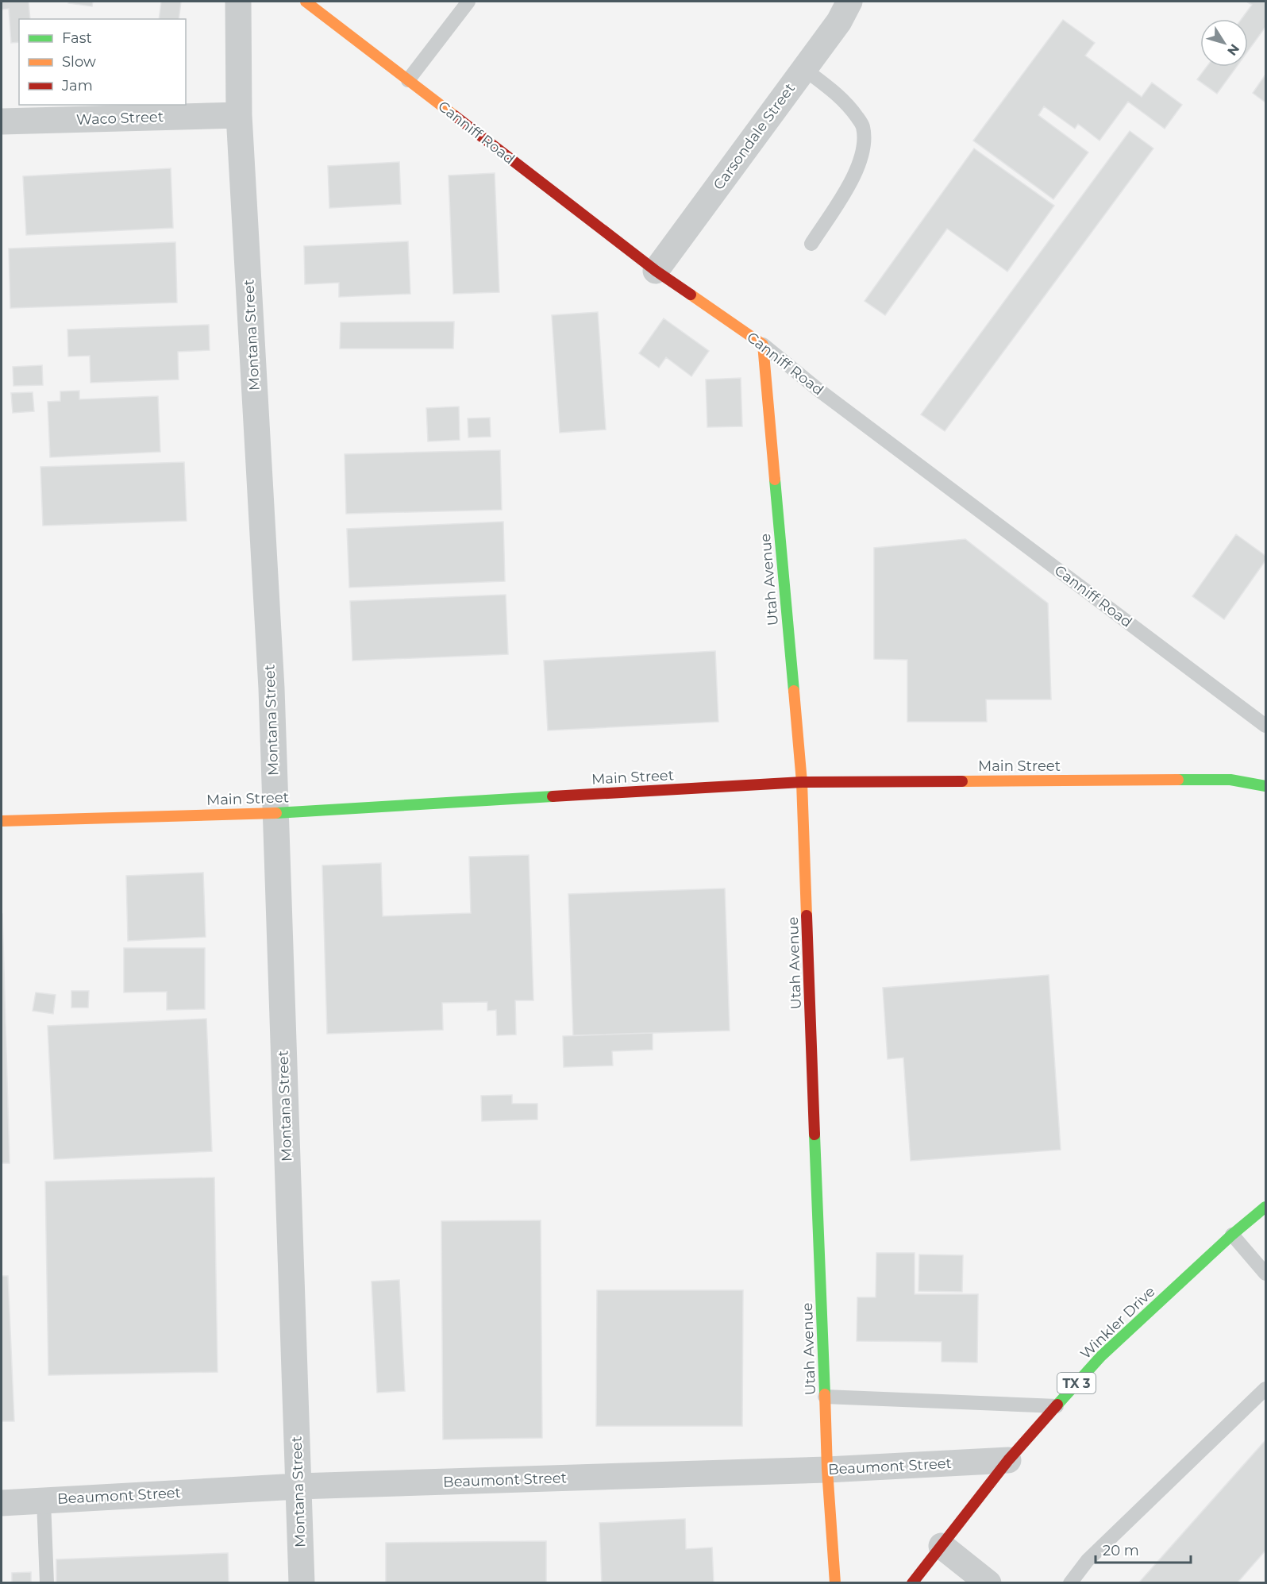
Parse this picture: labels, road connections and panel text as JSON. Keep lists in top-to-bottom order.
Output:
{
  "streets": {
    "street": [
      "Waco Street",
      "Canniff Road",
      "Carsondale Street",
      "Montana Street",
      "Utah Avenue",
      "Main Street",
      "Winkler Drive",
      "TX 3",
      "Beaumont Street"
    ]
  },
  "crossings": [
    ["Waco Street", "Montana Street"],
    ["Canniff Road", "Carsondale Street"],
    ["Canniff Road", "Utah Avenue"],
    ["Montana Street", "Main Street"],
    ["Montana Street", "Beaumont Street"],
    ["Utah Avenue", "Main Street"],
    ["Utah Avenue", "Beaumont Street"],
    ["Winkler Drive", "Beaumont Street"]
  ],
  "legend": ["Fast", "Slow", "Jam"],
  "scale_bar": "20 m",
  "north": "bottom right"
}
